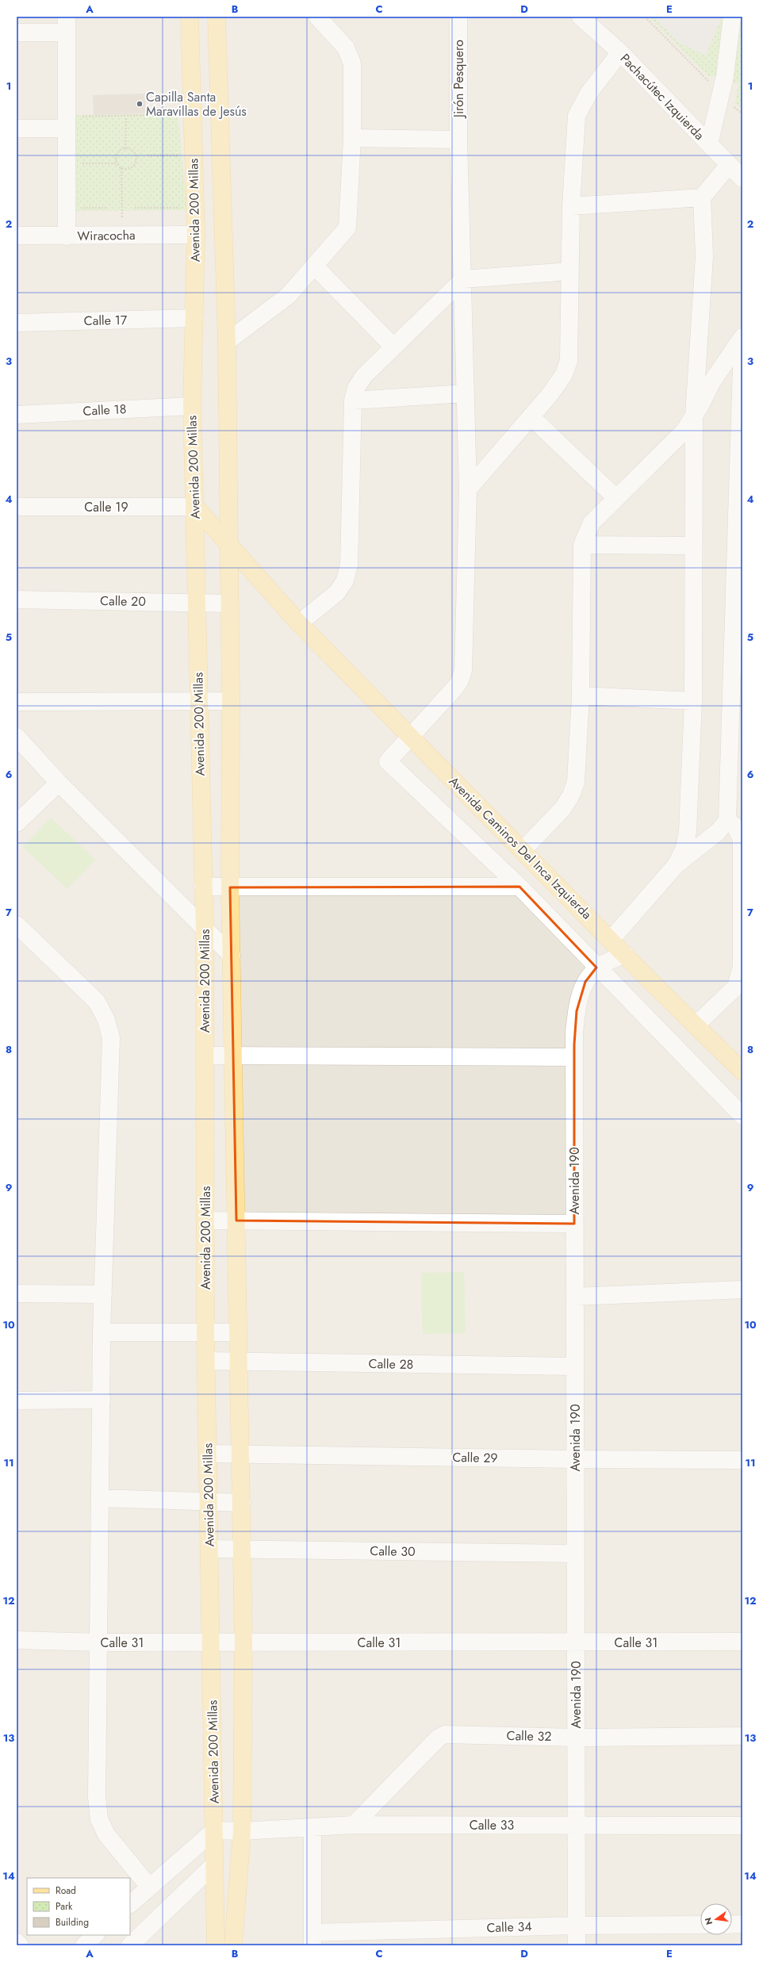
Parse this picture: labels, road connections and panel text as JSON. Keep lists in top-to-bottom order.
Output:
{
  "streets": {
    "main road": ["Avenida 200 Millas", "Avenida Caminos Del Inca Izquierda"],
    "street": [
      "Jirón Pesquero",
      "Pachacútec Izquierda",
      "Wiracocha",
      "Calle 17",
      "Calle 18",
      "Calle 19",
      "Calle 20",
      "Avenida 190",
      "Calle 28",
      "Calle 29",
      "Calle 30",
      "Calle 31",
      "Calle 32",
      "Calle 33",
      "Calle 34"
    ]
  },
  "crossings": [
    ["Jirón Pesquero", "Avenida Caminos Del Inca Izquierda"],
    ["Avenida 200 Millas", "Wiracocha"],
    ["Avenida 200 Millas", "Calle 17"],
    ["Avenida 200 Millas", "Calle 18"],
    ["Avenida 200 Millas", "Calle 19"],
    ["Avenida 200 Millas", "Calle 20"],
    ["Avenida 200 Millas", "Avenida Caminos Del Inca Izquierda"],
    ["Avenida 200 Millas", "Calle 28"],
    ["Avenida 200 Millas", "Calle 29"],
    ["Avenida 200 Millas", "Calle 30"],
    ["Avenida 200 Millas", "Calle 31"],
    ["Avenida 200 Millas", "Calle 33"],
    ["Calle 19", "Avenida Caminos Del Inca Izquierda"],
    ["Avenida Caminos Del Inca Izquierda", "Avenida 190"],
    ["Avenida 190", "Calle 28"],
    ["Avenida 190", "Calle 29"],
    ["Avenida 190", "Calle 30"],
    ["Avenida 190", "Calle 31"],
    ["Avenida 190", "Calle 32"],
    ["Avenida 190", "Calle 33"],
    ["Avenida 190", "Calle 34"],
    ["Calle 32", "Calle 33"]
  ],
  "places": ["Capilla Santa Maravillas de Jesús"],
  "legend": ["Road", "Park", "Building"],
  "north": "left",
  "grid": {
    "columns": [
      "A",
      "B",
      "C",
      "D",
      "E"
    ],
    "rows": [
      "1",
      "2",
      "3",
      "4",
      "5",
      "6",
      "7",
      "8",
      "9",
      "10",
      "11",
      "12",
      "13",
      "14"
    ]
  }
}
